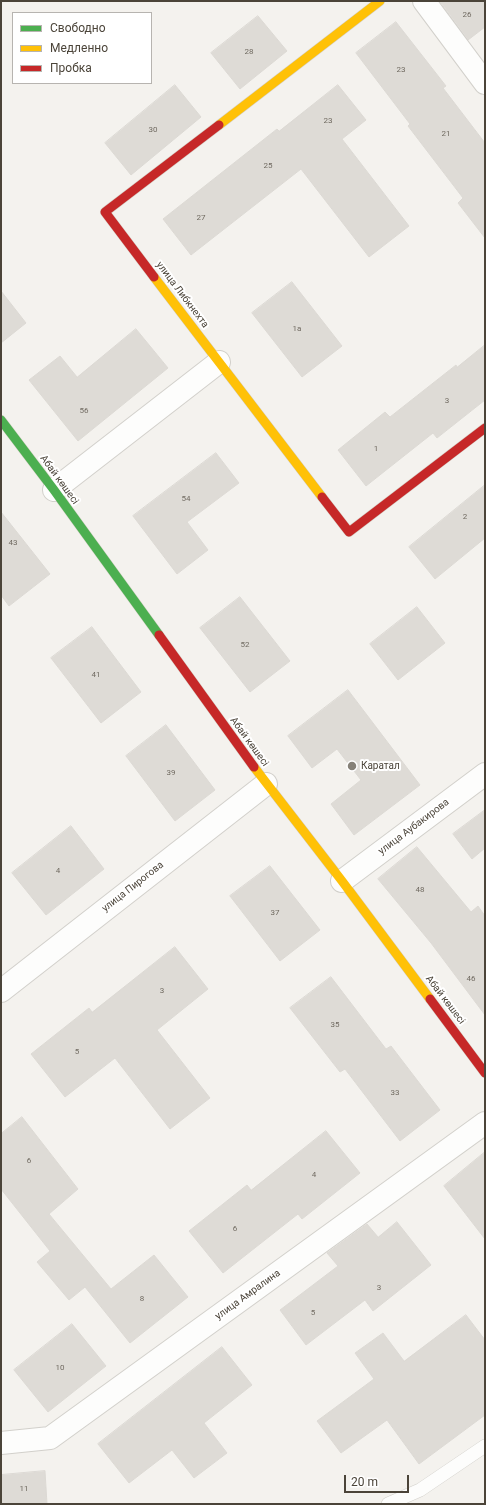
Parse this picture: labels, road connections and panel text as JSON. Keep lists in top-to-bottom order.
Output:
{
  "streets": {
    "street": [
      "улица Либкнехта",
      "Абай көшесі",
      "улица Аубакирова",
      "улица Пирогова",
      "улица Амралина"
    ]
  },
  "crossings": [
    ["Абай көшесі", "улица Аубакирова"],
    ["Абай көшесі", "улица Пирогова"]
  ],
  "places": ["Каратал"],
  "house_numbers": [
    "26",
    "28",
    "23",
    "23",
    "30",
    "21",
    "25",
    "27",
    "1а",
    "3",
    "56",
    "1",
    "54",
    "2",
    "43",
    "52",
    "41",
    "39",
    "4",
    "48",
    "37",
    "46",
    "3",
    "35",
    "5",
    "33",
    "6",
    "4",
    "6",
    "3",
    "8",
    "5",
    "10",
    "11"
  ],
  "legend": ["Свободно", "Медленно", "Пробка"],
  "scale_bar": "20 m"
}
